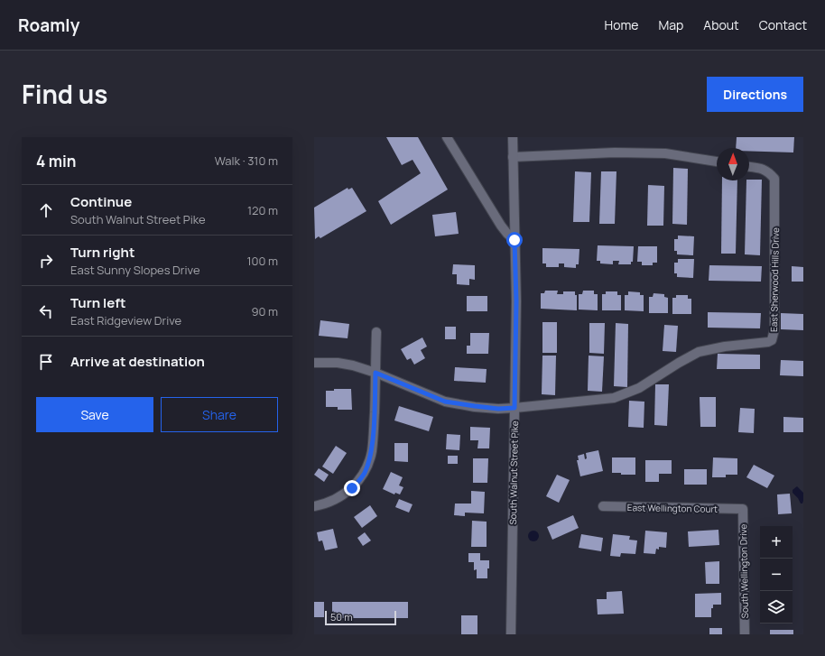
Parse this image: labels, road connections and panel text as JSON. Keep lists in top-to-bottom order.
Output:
{
  "streets": {
    "street": [
      "East Sherwood Hills Drive",
      "South Walnut Street Pike",
      "East Wellington Court",
      "South Wellington Drive"
    ]
  },
  "crossings": [
    ["East Sherwood Hills Drive", "South Walnut Street Pike"],
    ["East Wellington Court", "South Wellington Drive"]
  ],
  "scale_bar": "50 m",
  "north": "top",
  "page": {
    "header": "Roamly",
    "nav": [
      "Home",
      "Map",
      "About",
      "Contact"
    ],
    "title": "Find us",
    "buttons": [
      "Directions",
      ["Save", "Share"]
    ],
    "heading": ["4 min", "Walk · 310 m"],
    "list": [
      ["Continue", "South Walnut Street Pike", "120 m"],
      ["Turn right", "East Sunny Slopes Drive", "100 m"],
      ["Turn left", "East Ridgeview Drive", "90 m"],
      "Arrive at destination"
    ],
    "map_buttons": ["+", "−"],
    "scale": "50 m"
  }
}
